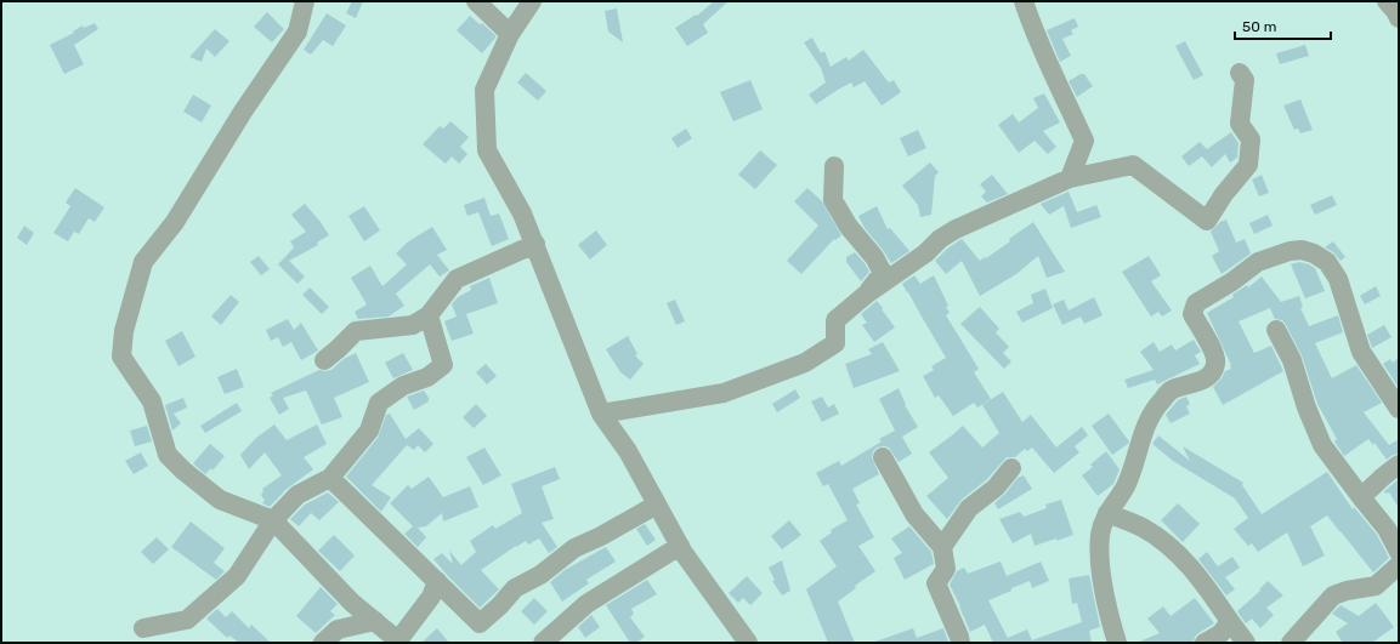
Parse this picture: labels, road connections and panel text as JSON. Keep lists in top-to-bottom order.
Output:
{
  "scale_bar": "50 m"
}
